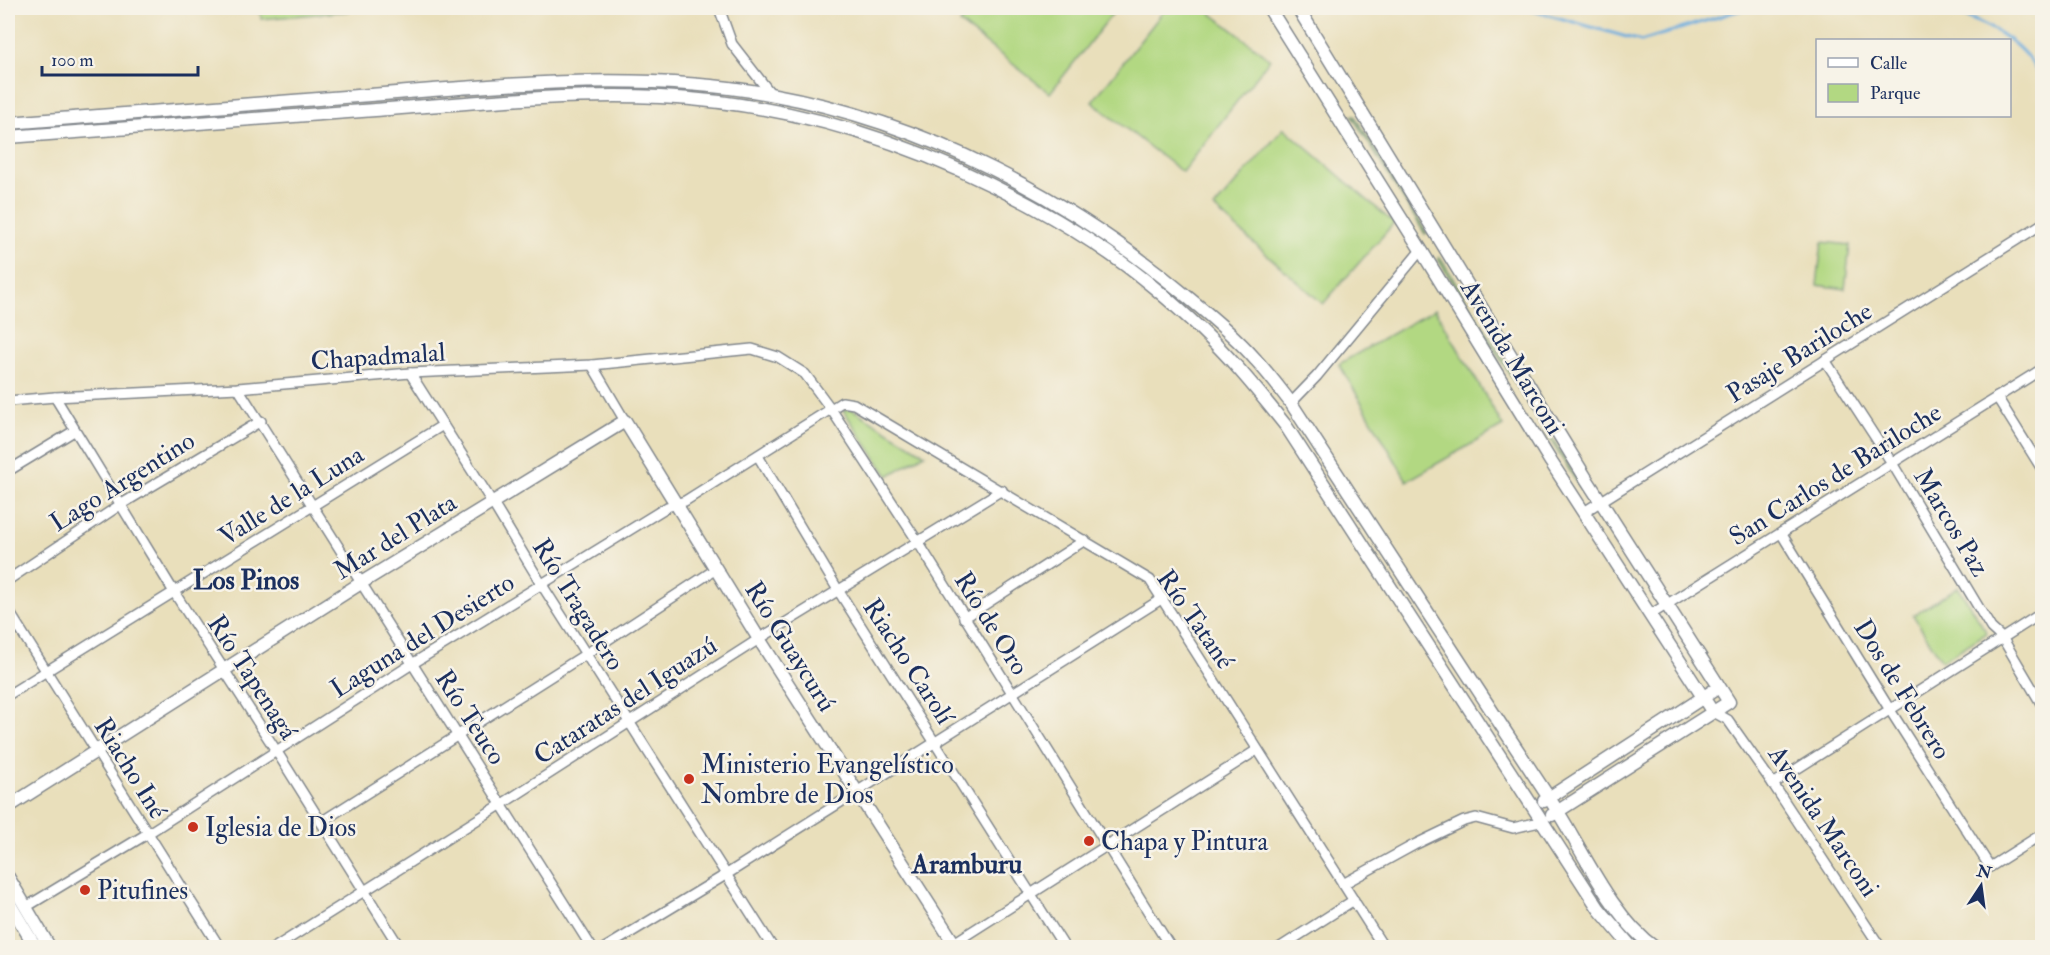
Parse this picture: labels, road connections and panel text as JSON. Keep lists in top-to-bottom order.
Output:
{
  "streets": {
    "street": [
      "Pasaje Bariloche",
      "Chapadmalal",
      "Avenida Marconi",
      "San Carlos de Bariloche",
      "Lago Argentino",
      "Valle de la Luna",
      "Marcos Paz",
      "Mar del Plata",
      "Río Tragadero",
      "Río Tatané",
      "Río de Oro",
      "Laguna del Desierto",
      "Río Guaycurú",
      "Riacho Carolí",
      "Río Tapenagá",
      "Dos de Febrero",
      "Cataratas del Iguazú",
      "Río Teuco",
      "Riacho Iné"
    ]
  },
  "crossings": [
    ["Pasaje Bariloche", "Avenida Marconi"],
    ["Pasaje Bariloche", "Marcos Paz"],
    ["Chapadmalal", "Río Tragadero"],
    ["Chapadmalal", "Río de Oro"],
    ["Chapadmalal", "Río Guaycurú"],
    ["Chapadmalal", "Río Tapenagá"],
    ["Chapadmalal", "Río Teuco"],
    ["Avenida Marconi", "San Carlos de Bariloche"],
    ["San Carlos de Bariloche", "Marcos Paz"],
    ["San Carlos de Bariloche", "Dos de Febrero"],
    ["Lago Argentino", "Río Tapenagá"],
    ["Lago Argentino", "Río Teuco"],
    ["Valle de la Luna", "Río Tragadero"],
    ["Valle de la Luna", "Río Tapenagá"],
    ["Valle de la Luna", "Río Teuco"],
    ["Valle de la Luna", "Riacho Iné"],
    ["Mar del Plata", "Río Tragadero"],
    ["Mar del Plata", "Río Guaycurú"],
    ["Mar del Plata", "Río Tapenagá"],
    ["Mar del Plata", "Río Teuco"],
    ["Mar del Plata", "Riacho Iné"],
    ["Río Tragadero", "Laguna del Desierto"],
    ["Río Tragadero", "Cataratas del Iguazú"],
    ["Río Tatané", "Laguna del Desierto"],
    ["Río Tatané", "Cataratas del Iguazú"],
    ["Río de Oro", "Laguna del Desierto"],
    ["Río de Oro", "Cataratas del Iguazú"],
    ["Laguna del Desierto", "Río Guaycurú"],
    ["Laguna del Desierto", "Riacho Carolí"],
    ["Laguna del Desierto", "Río Tapenagá"],
    ["Laguna del Desierto", "Río Teuco"],
    ["Laguna del Desierto", "Riacho Iné"],
    ["Río Guaycurú", "Cataratas del Iguazú"],
    ["Riacho Carolí", "Cataratas del Iguazú"],
    ["Río Tapenagá", "Cataratas del Iguazú"],
    ["Cataratas del Iguazú", "Río Teuco"]
  ],
  "districts": ["Los Pinos", "Aramburu"],
  "places": [
    "Ministerio Evangelístico Nombre de Dios",
    "Iglesia de Dios",
    "Chapa y Pintura",
    "Pitufines"
  ],
  "legend": ["Calle", "Parque"],
  "scale_bar": "100 m",
  "north": "top"
}
